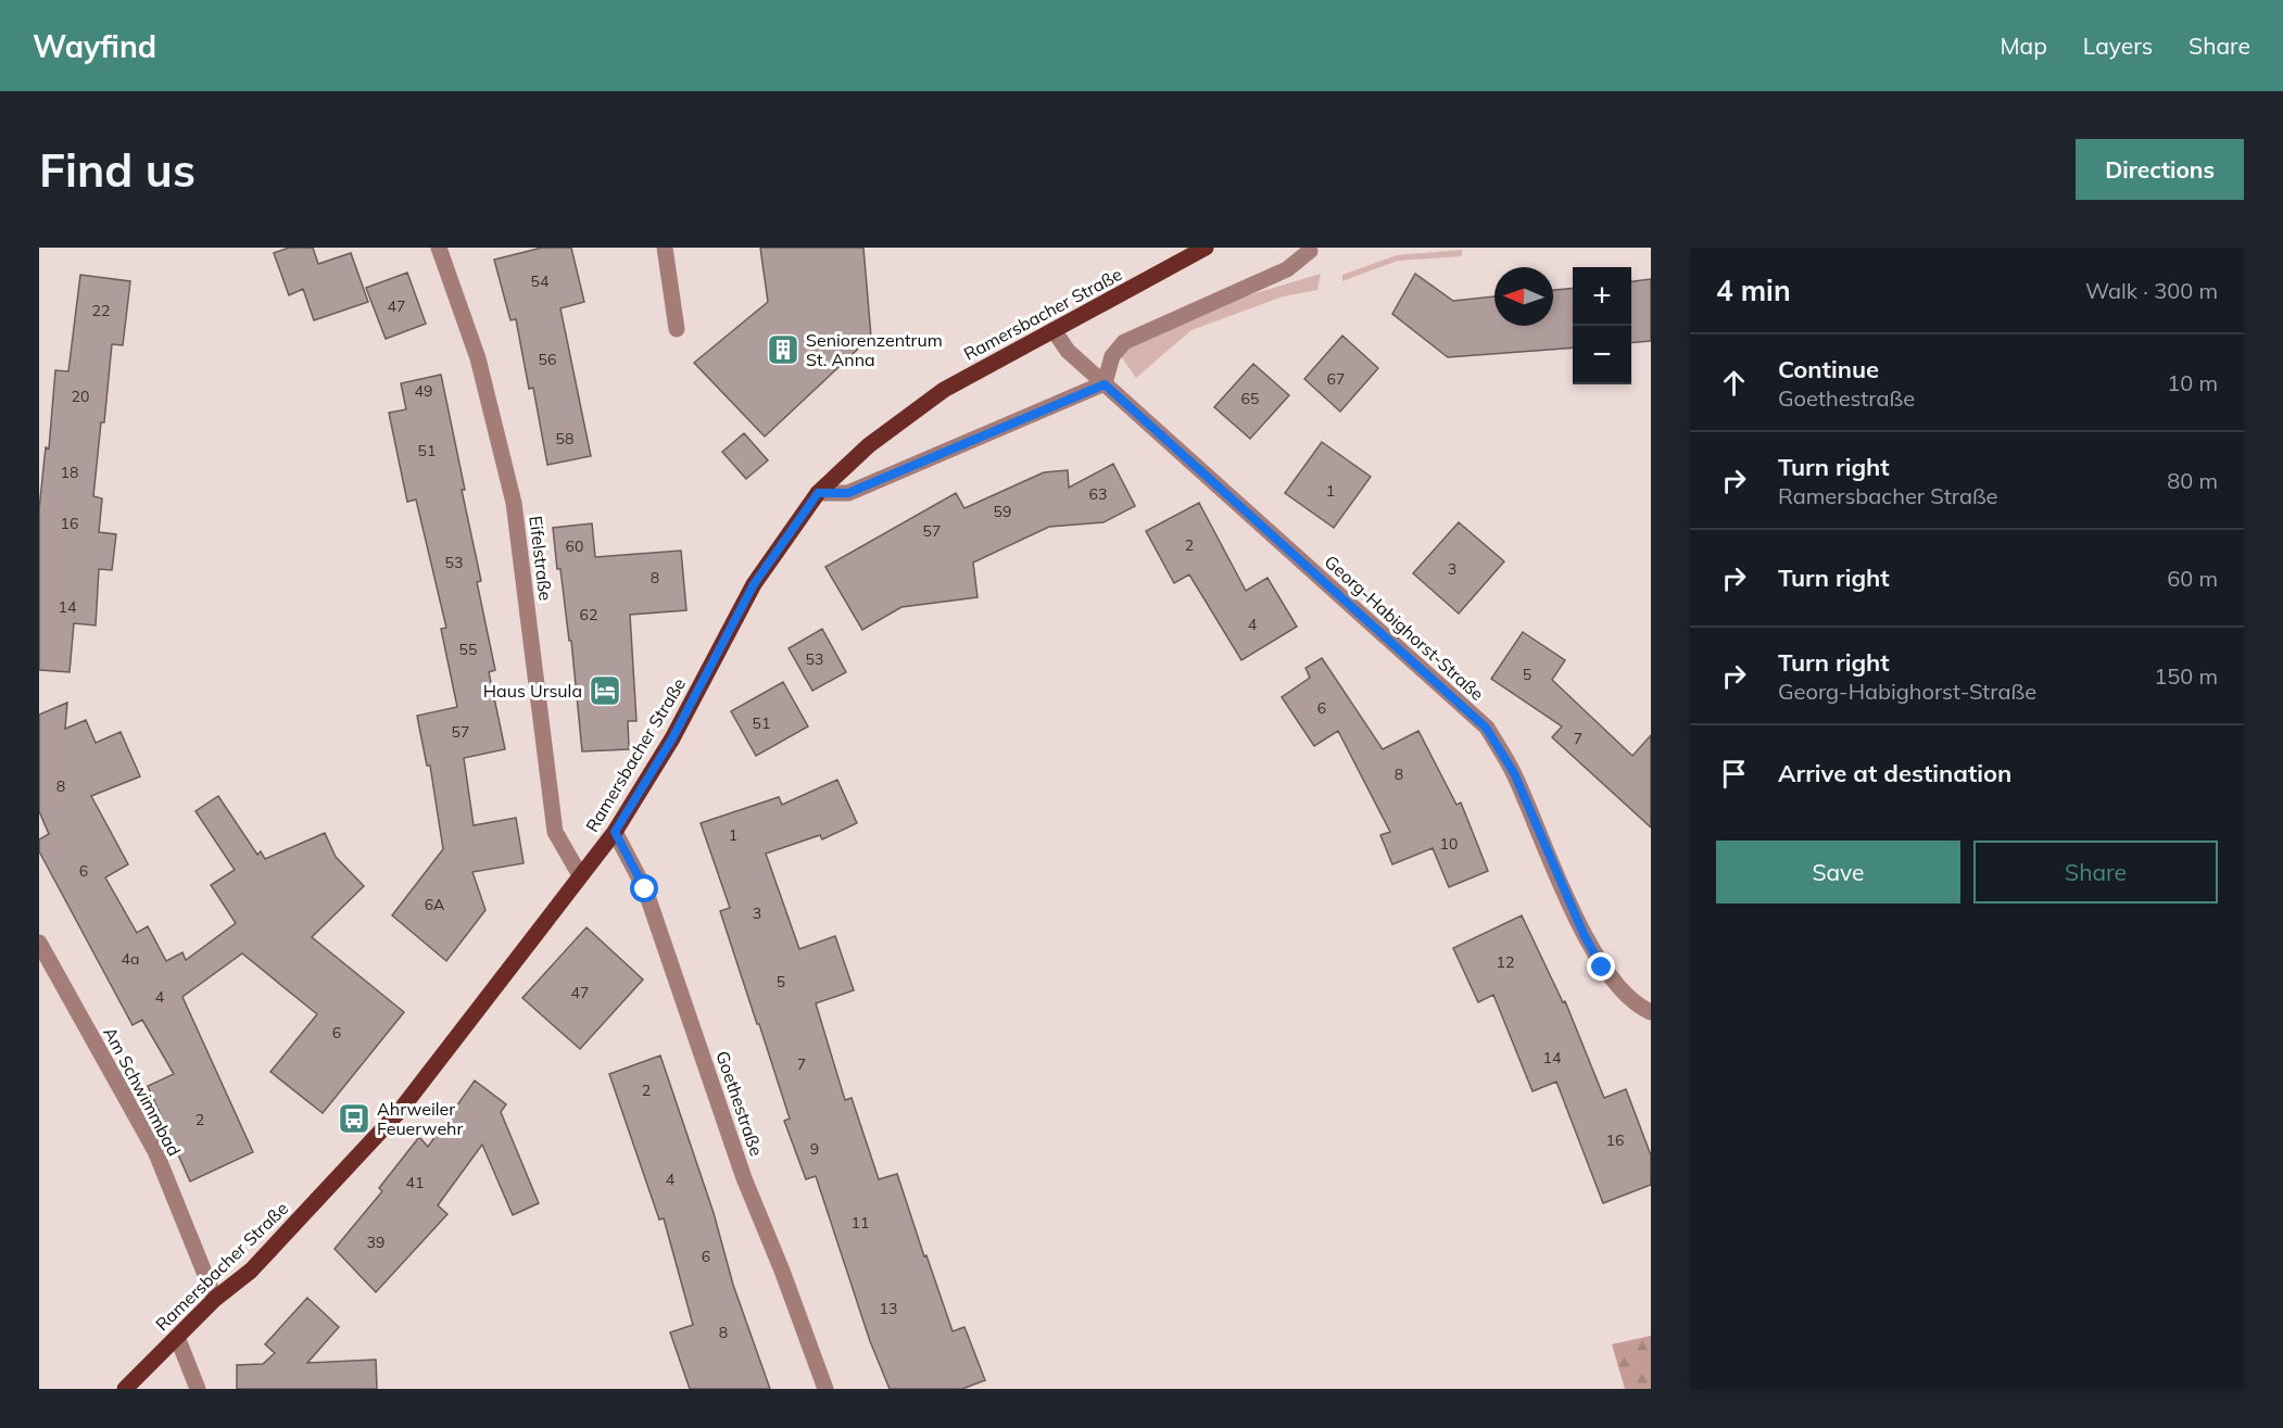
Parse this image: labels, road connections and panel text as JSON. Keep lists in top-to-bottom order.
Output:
{
  "streets": {
    "main road": ["Ramersbacher Straße"],
    "street": [
      "Eifelstraße",
      "Georg-Habighorst-Straße",
      "Am Schwimmbad",
      "Goethestraße"
    ]
  },
  "crossings": [
    ["Ramersbacher Straße", "Eifelstraße"],
    ["Ramersbacher Straße", "Georg-Habighorst-Straße"],
    ["Ramersbacher Straße", "Am Schwimmbad"],
    ["Ramersbacher Straße", "Goethestraße"]
  ],
  "places": {
    "building": ["Seniorenzentrum St. Anna"],
    "hotel": ["Haus Ursula"],
    "bus stop": ["Ahrweiler Feuerwehr"]
  },
  "house_numbers": [
    "54",
    "47",
    "22",
    "56",
    "67",
    "49",
    "20",
    "65",
    "58",
    "51",
    "18",
    "1",
    "63",
    "59",
    "16",
    "57",
    "2",
    "60",
    "53",
    "3",
    "8",
    "14",
    "62",
    "4",
    "55",
    "53",
    "5",
    "6",
    "51",
    "57",
    "7",
    "8",
    "8",
    "1",
    "10",
    "6",
    "6A",
    "3",
    "4a",
    "12",
    "5",
    "47",
    "4",
    "6",
    "14",
    "7",
    "2",
    "2",
    "16",
    "9",
    "4",
    "41",
    "11",
    "39",
    "6",
    "13",
    "8"
  ],
  "north": "left",
  "page": {
    "header": "Wayfind",
    "nav": ["Map", "Layers", "Share"],
    "buttons": [
      "Directions",
      ["Save", "Share"]
    ],
    "title": "Find us",
    "heading": ["4 min", "Walk · 300 m"],
    "map_buttons": ["+", "−"],
    "list": [
      ["Continue", "Goethestraße", "10 m"],
      ["Turn right", "Ramersbacher Straße", "80 m"],
      ["Turn right", "60 m"],
      ["Turn right", "Georg-Habighorst-Straße", "150 m"],
      "Arrive at destination"
    ]
  }
}
